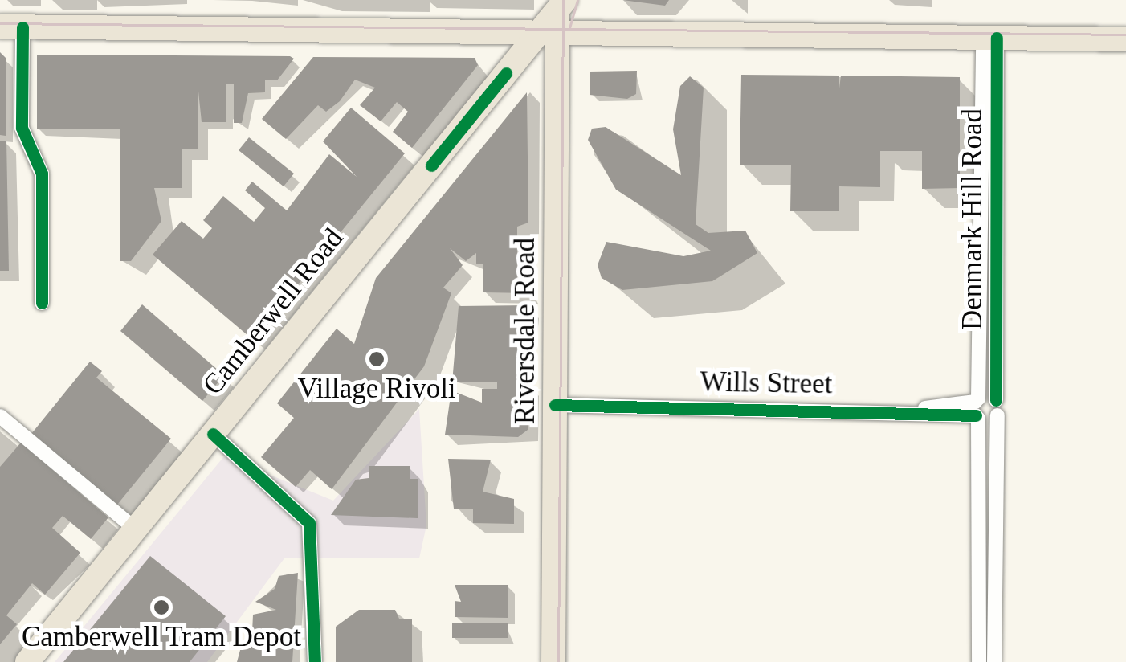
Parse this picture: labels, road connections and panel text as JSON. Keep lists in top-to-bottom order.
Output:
{
  "streets": {
    "main road": ["Camberwell Road", "Riversdale Road"],
    "street": ["Denmark Hill Road", "Wills Street"]
  },
  "crossings": [
    ["Denmark Hill Road", "Wills Street"],
    ["Camberwell Road", "Riversdale Road"],
    ["Riversdale Road", "Wills Street"]
  ],
  "places": ["Village Rivoli", "Camberwell Tram Depot"]
}
